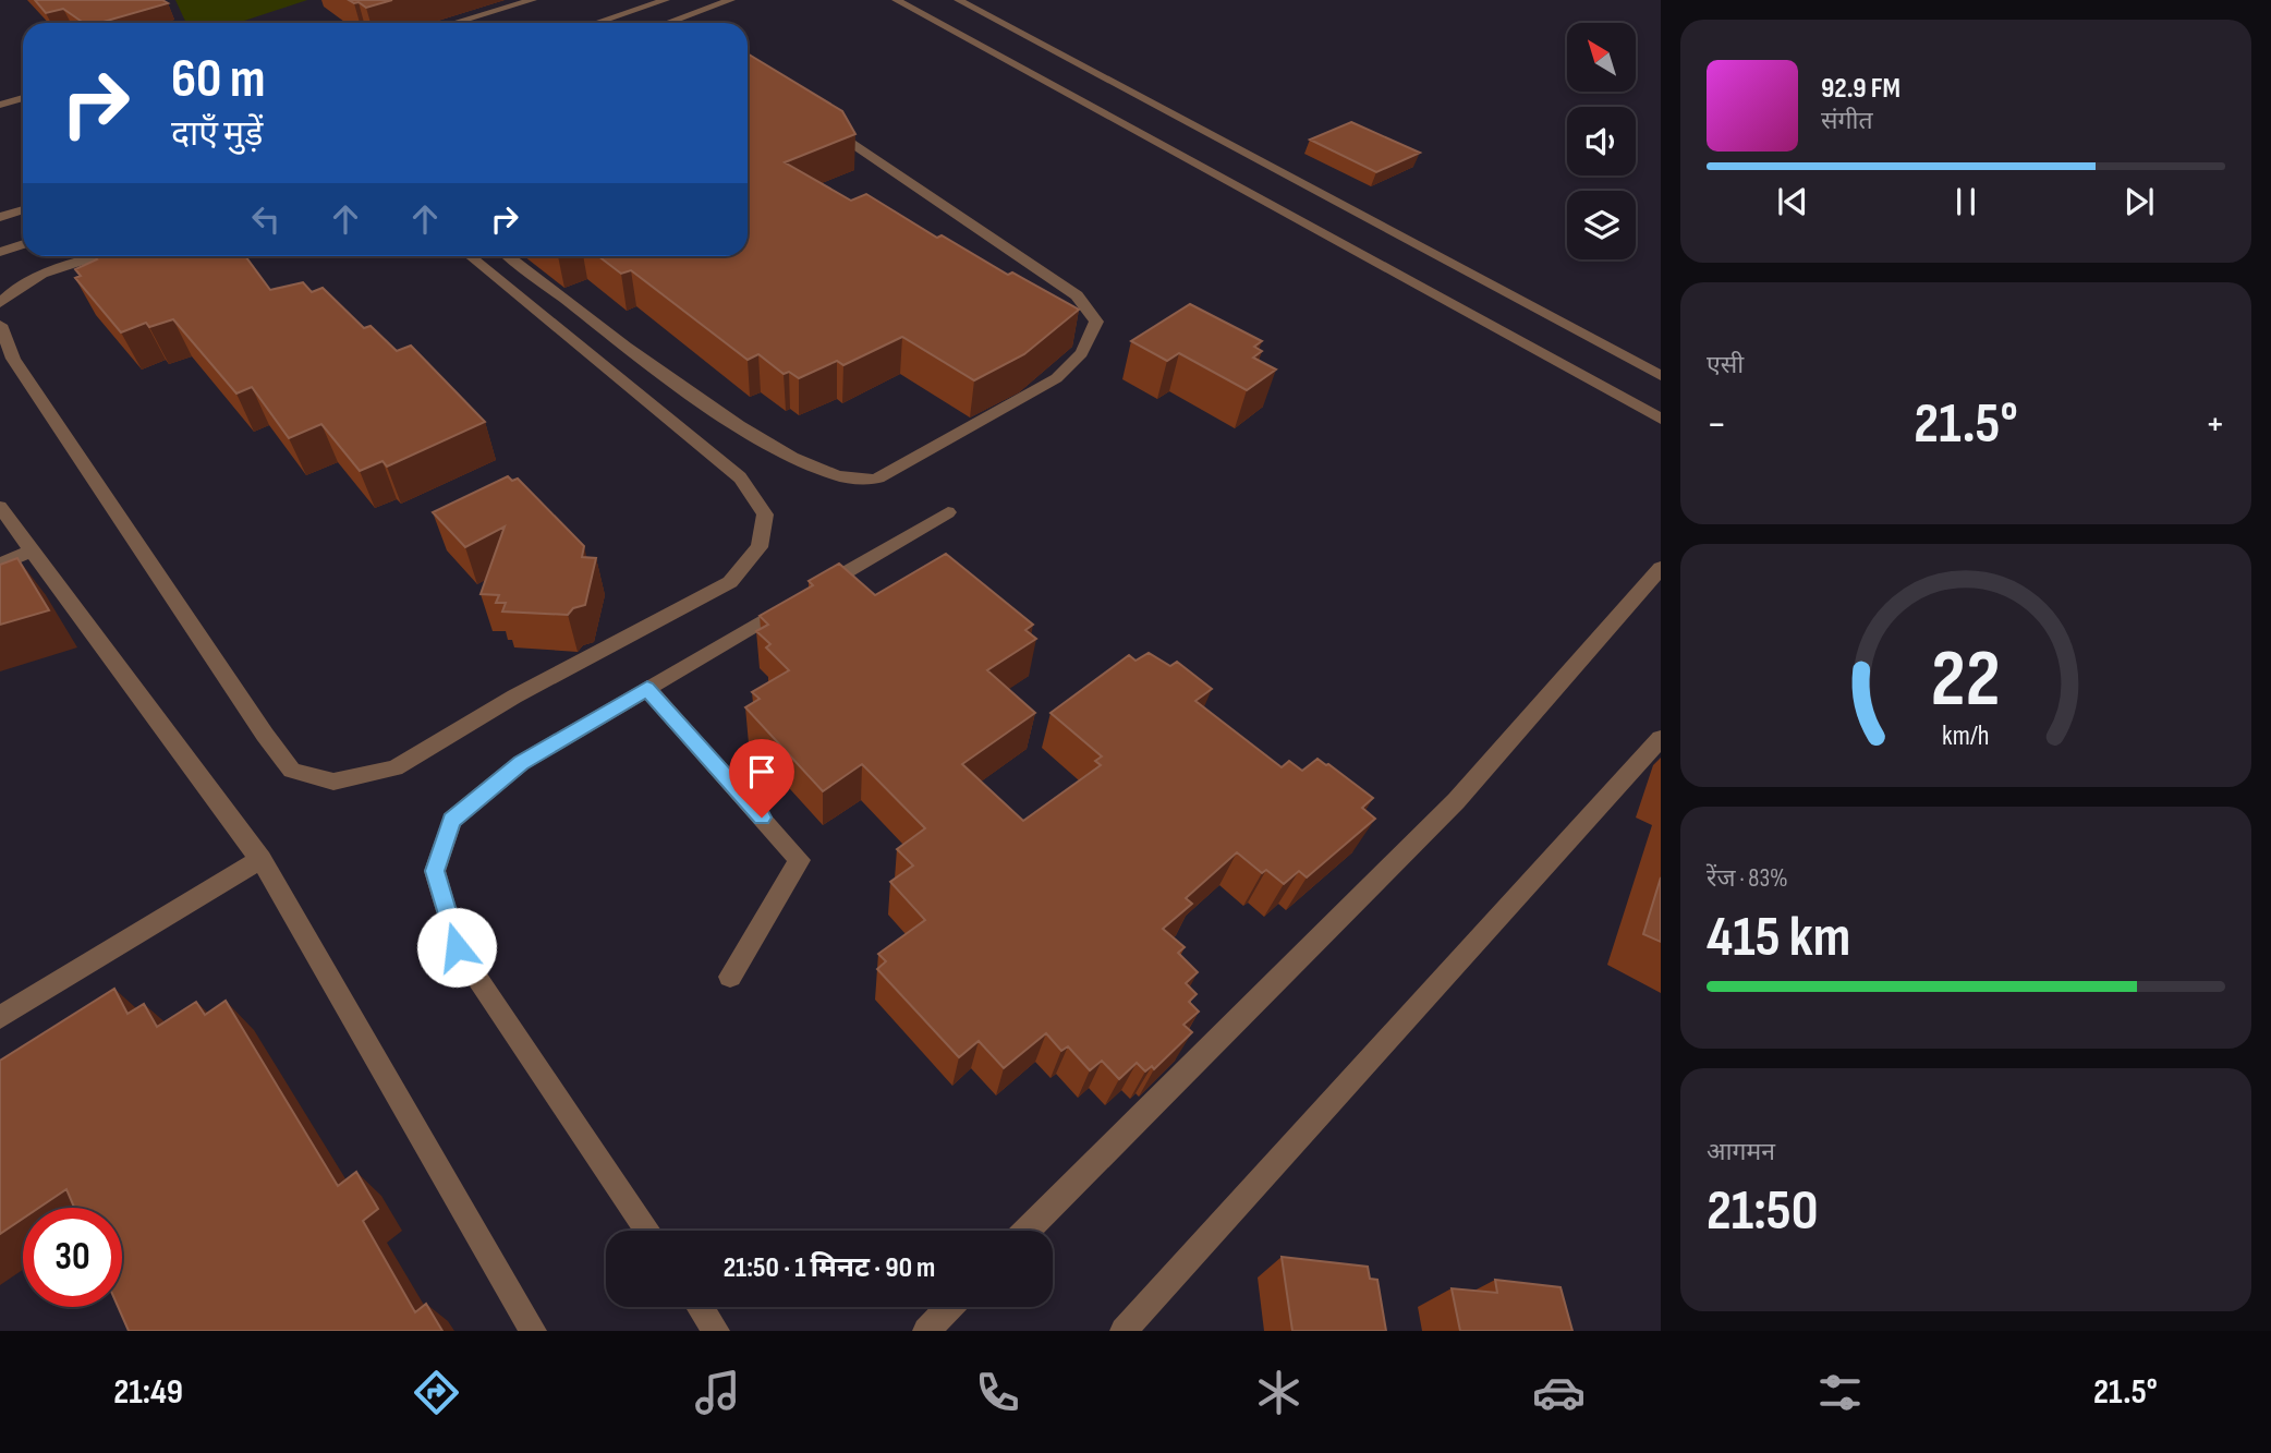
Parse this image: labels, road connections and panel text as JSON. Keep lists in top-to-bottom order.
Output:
{
  "north": "top left",
  "page": {
    "turn": ["60 m", "दाएँ मुड़ें"],
    "song": ["92.9 FM", "संगीत"],
    "tile": [
      "एसी",
      ["रेंज · 83%", "415 km"],
      ["आगमन", "21:50"]
    ],
    "heat": ["−", "21.5°", "+"],
    "limit": "30",
    "trip": "21:50 · 1 मिनट · 90 m",
    "tabs": ["21:49", "21.5°"],
    "gauge": ["22", "km/h"]
  }
}
